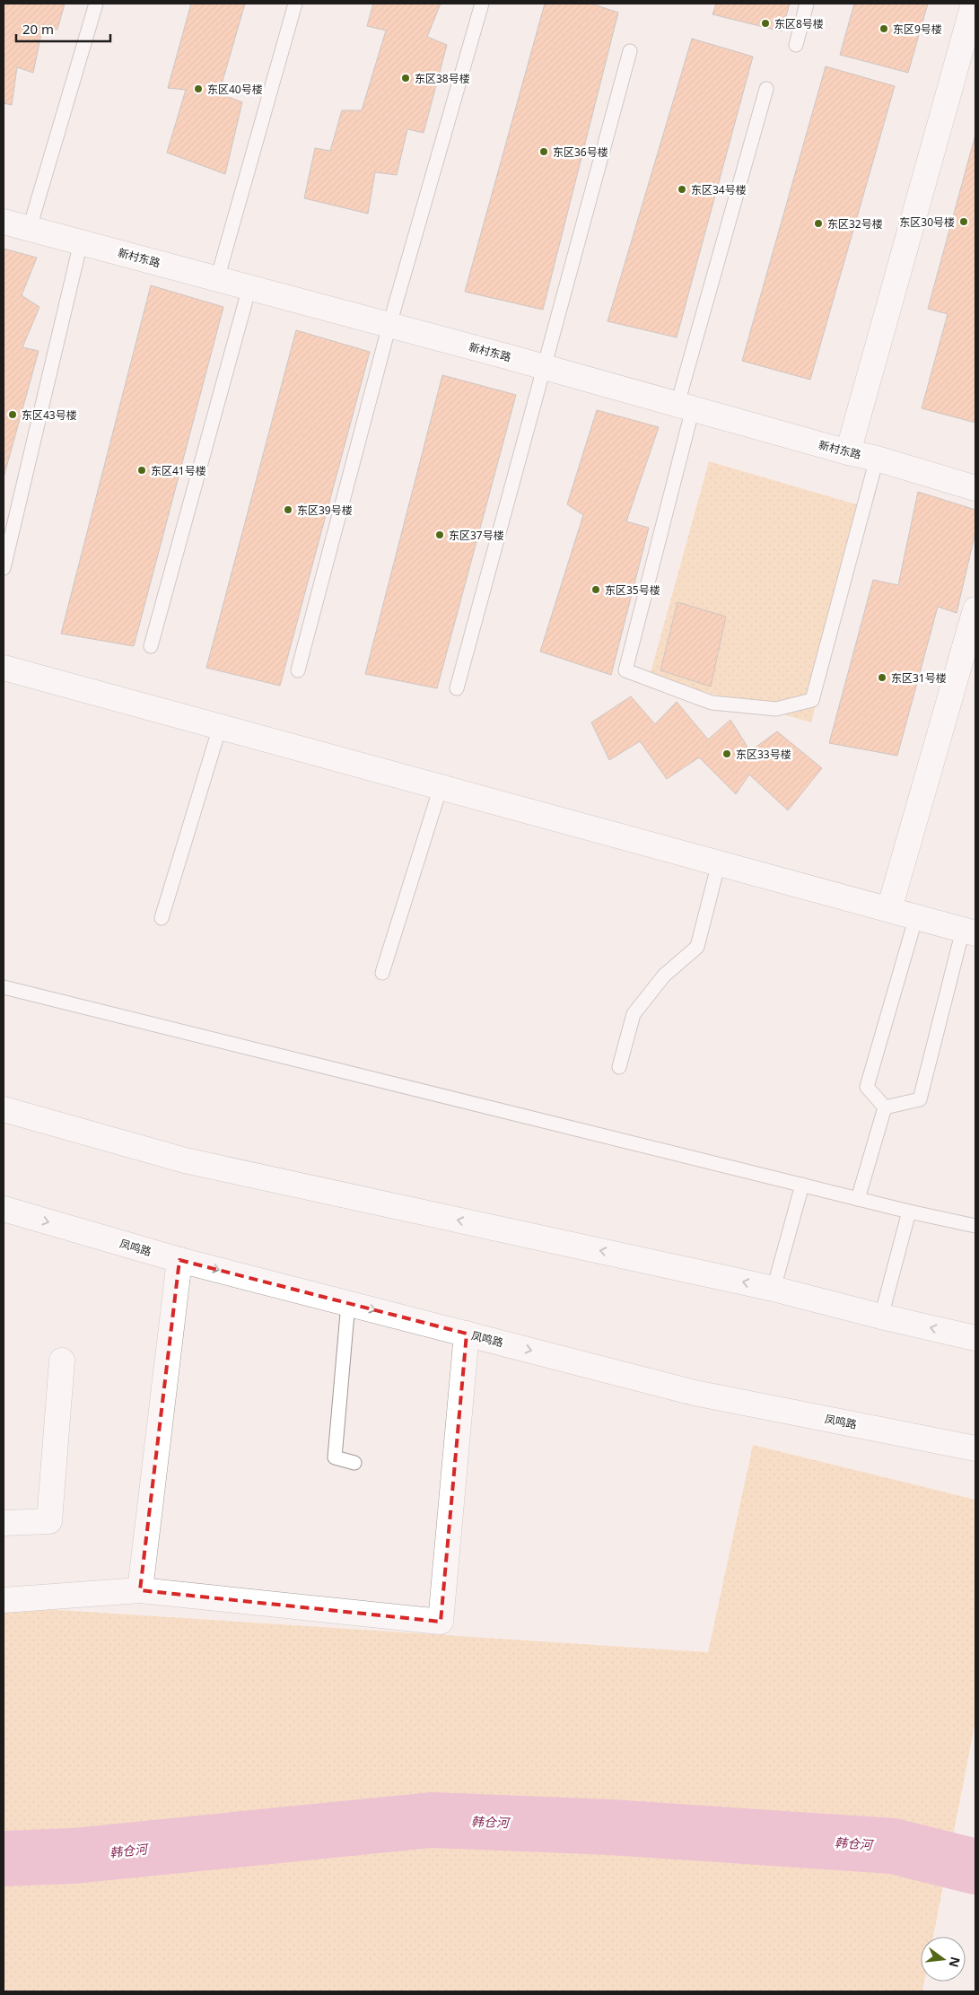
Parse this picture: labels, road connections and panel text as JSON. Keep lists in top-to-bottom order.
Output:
{
  "streets": {
    "street": ["新村东路", "凤鸣路"]
  },
  "water": ["韩仓河"],
  "places": [
    "东区8号楼",
    "东区9号楼",
    "东区38号楼",
    "东区40号楼",
    "东区36号楼",
    "东区34号楼",
    "东区30号楼",
    "东区32号楼",
    "东区43号楼",
    "东区41号楼",
    "东区39号楼",
    "东区37号楼",
    "东区35号楼",
    "东区31号楼",
    "东区33号楼"
  ],
  "scale_bar": "20 m",
  "north": "right"
}
